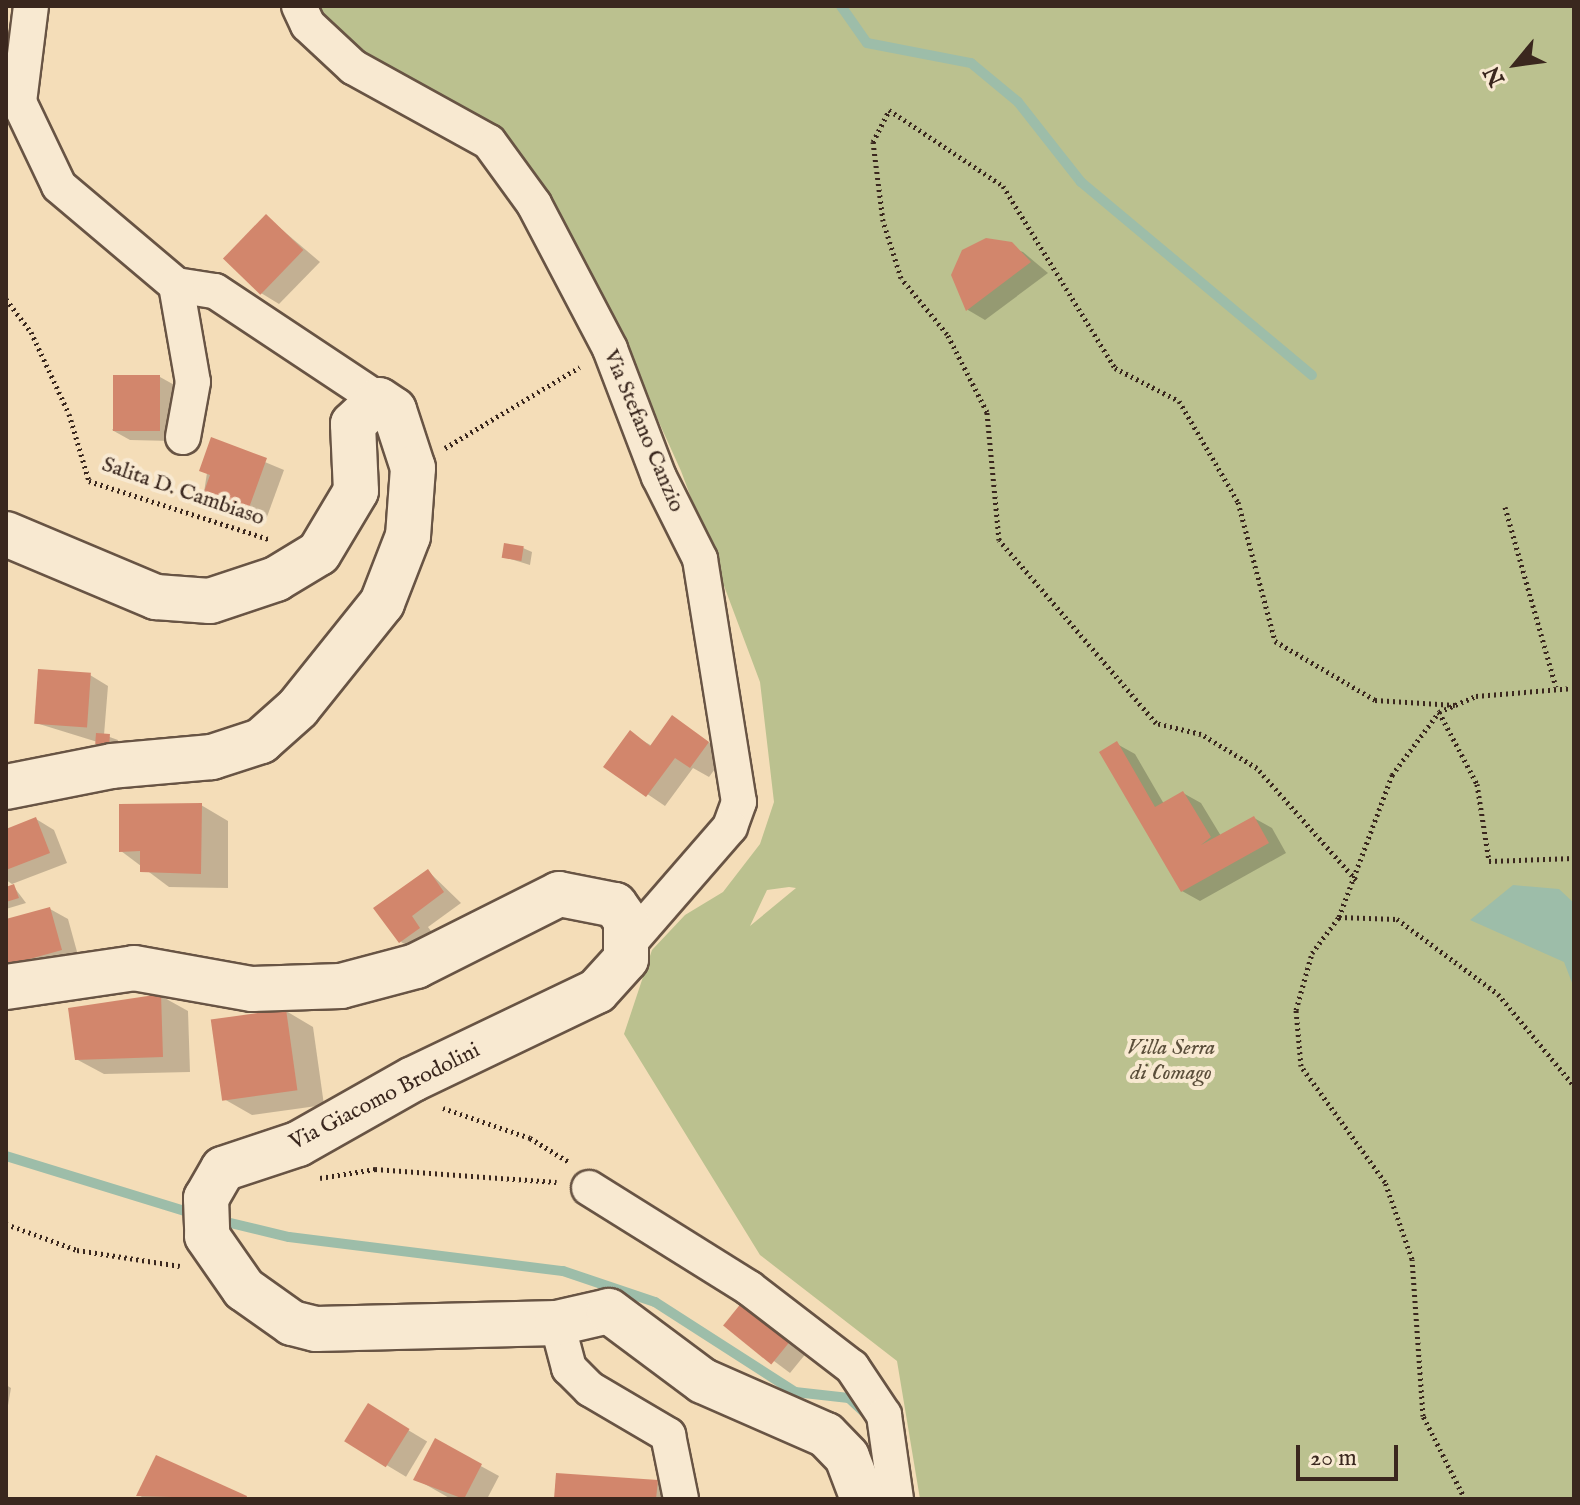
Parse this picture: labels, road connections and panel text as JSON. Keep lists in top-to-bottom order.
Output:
{
  "streets": {
    "street": ["Via Stefano Canzio", "Via Giacomo Brodolini"],
    "path": ["Salita D. Cambiaso"]
  },
  "crossings": [
    ["Via Stefano Canzio", "Via Giacomo Brodolini"]
  ],
  "parks": ["Villa Serra di Comago"],
  "scale_bar": "20 m",
  "north": "bottom left"
}
